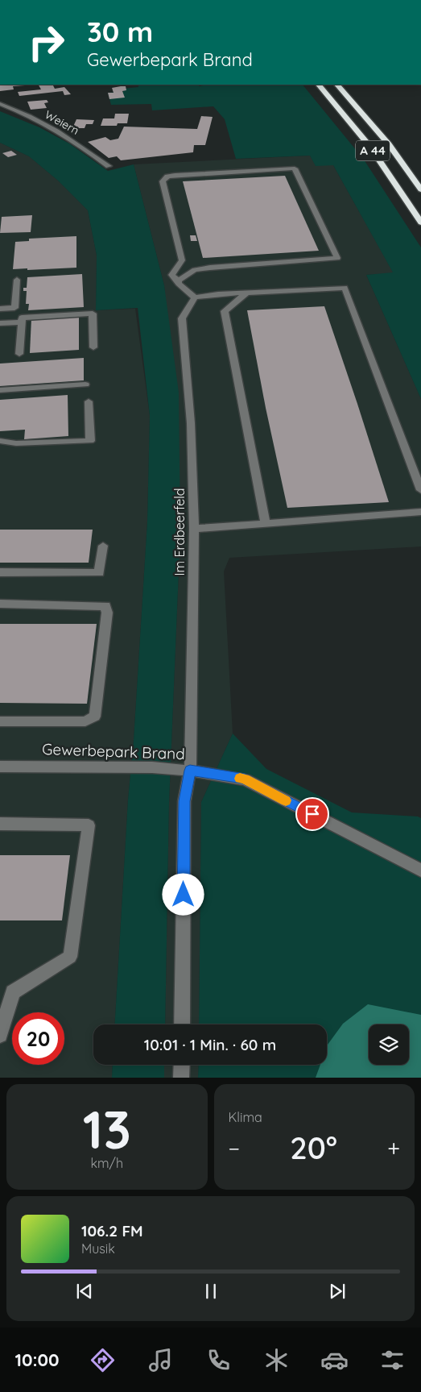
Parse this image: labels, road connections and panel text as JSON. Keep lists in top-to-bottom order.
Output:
{
  "streets": {
    "highway": ["A 44"],
    "street": ["Weiern", "Im Erdbeerfeld", "Gewerbepark Brand"]
  },
  "crossings": [
    ["Im Erdbeerfeld", "Gewerbepark Brand"]
  ],
  "page": {
    "turn": ["30 m", "Gewerbepark Brand"],
    "limit": "20",
    "trip": "10:01 · 1 Min. · 60 m",
    "tile": [
      ["13", "km/h"],
      "Klima"
    ],
    "heat": ["−", "20°", "+"],
    "song": ["106.2 FM", "Musik"],
    "tabs": "10:00"
  }
}
